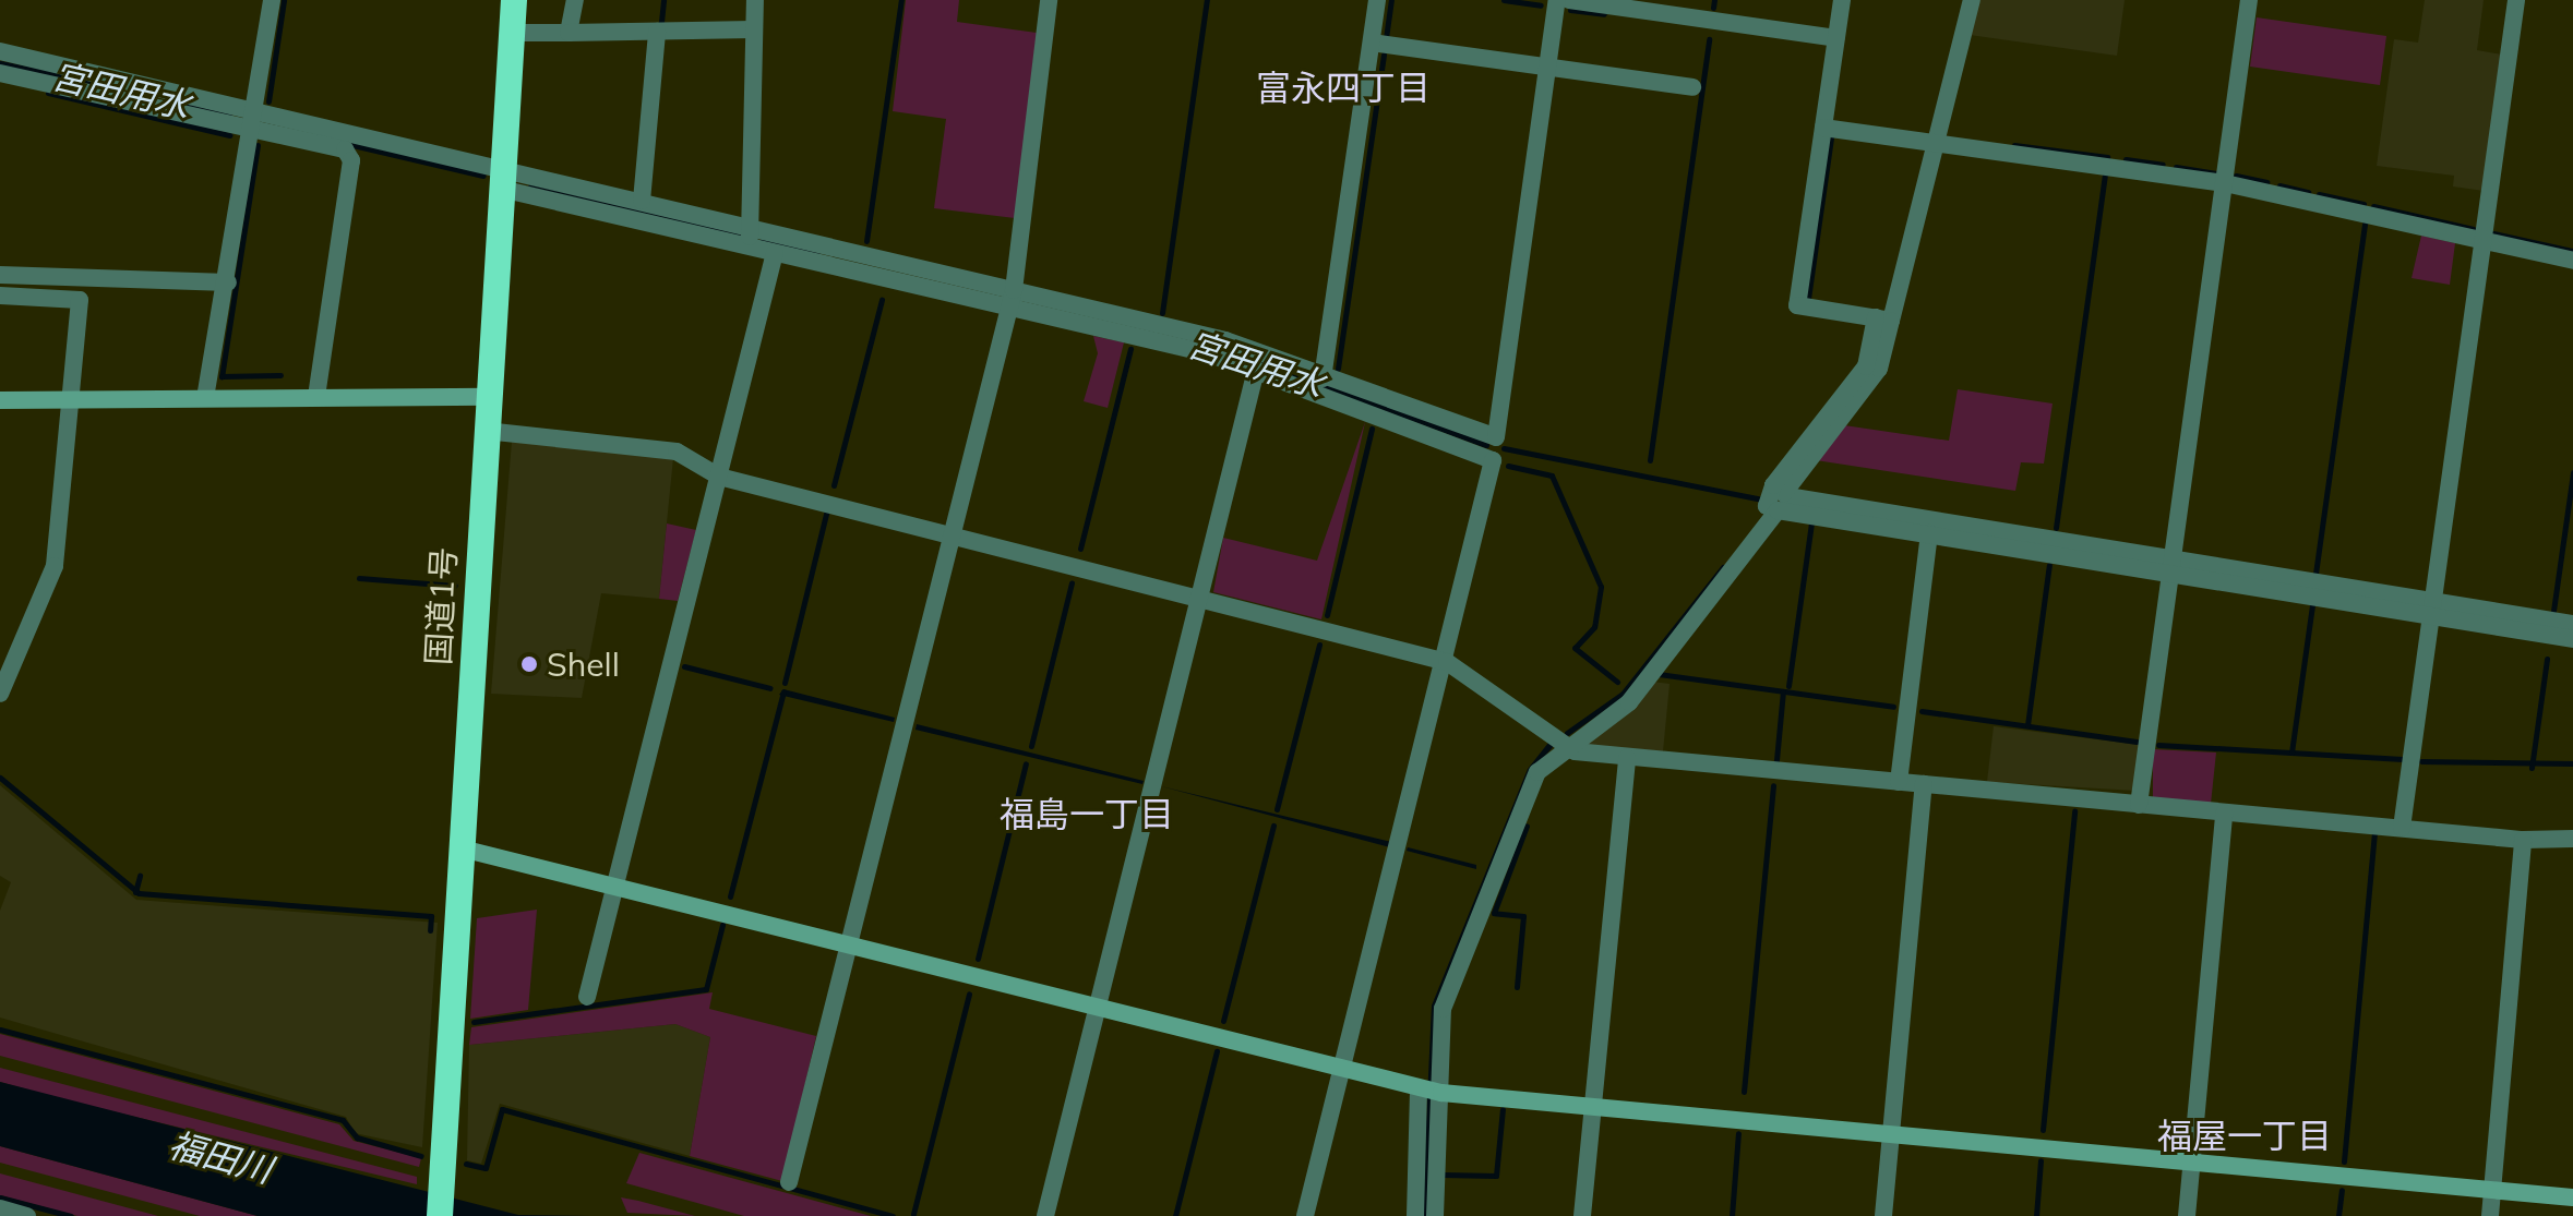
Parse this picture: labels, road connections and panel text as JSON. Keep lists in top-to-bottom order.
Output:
{
  "streets": {
    "highway": ["国道1号"]
  },
  "districts": ["富永四丁目", "福島一丁目", "福屋一丁目"],
  "water": ["宮田用水", "福田川"],
  "places": ["Shell"]
}
